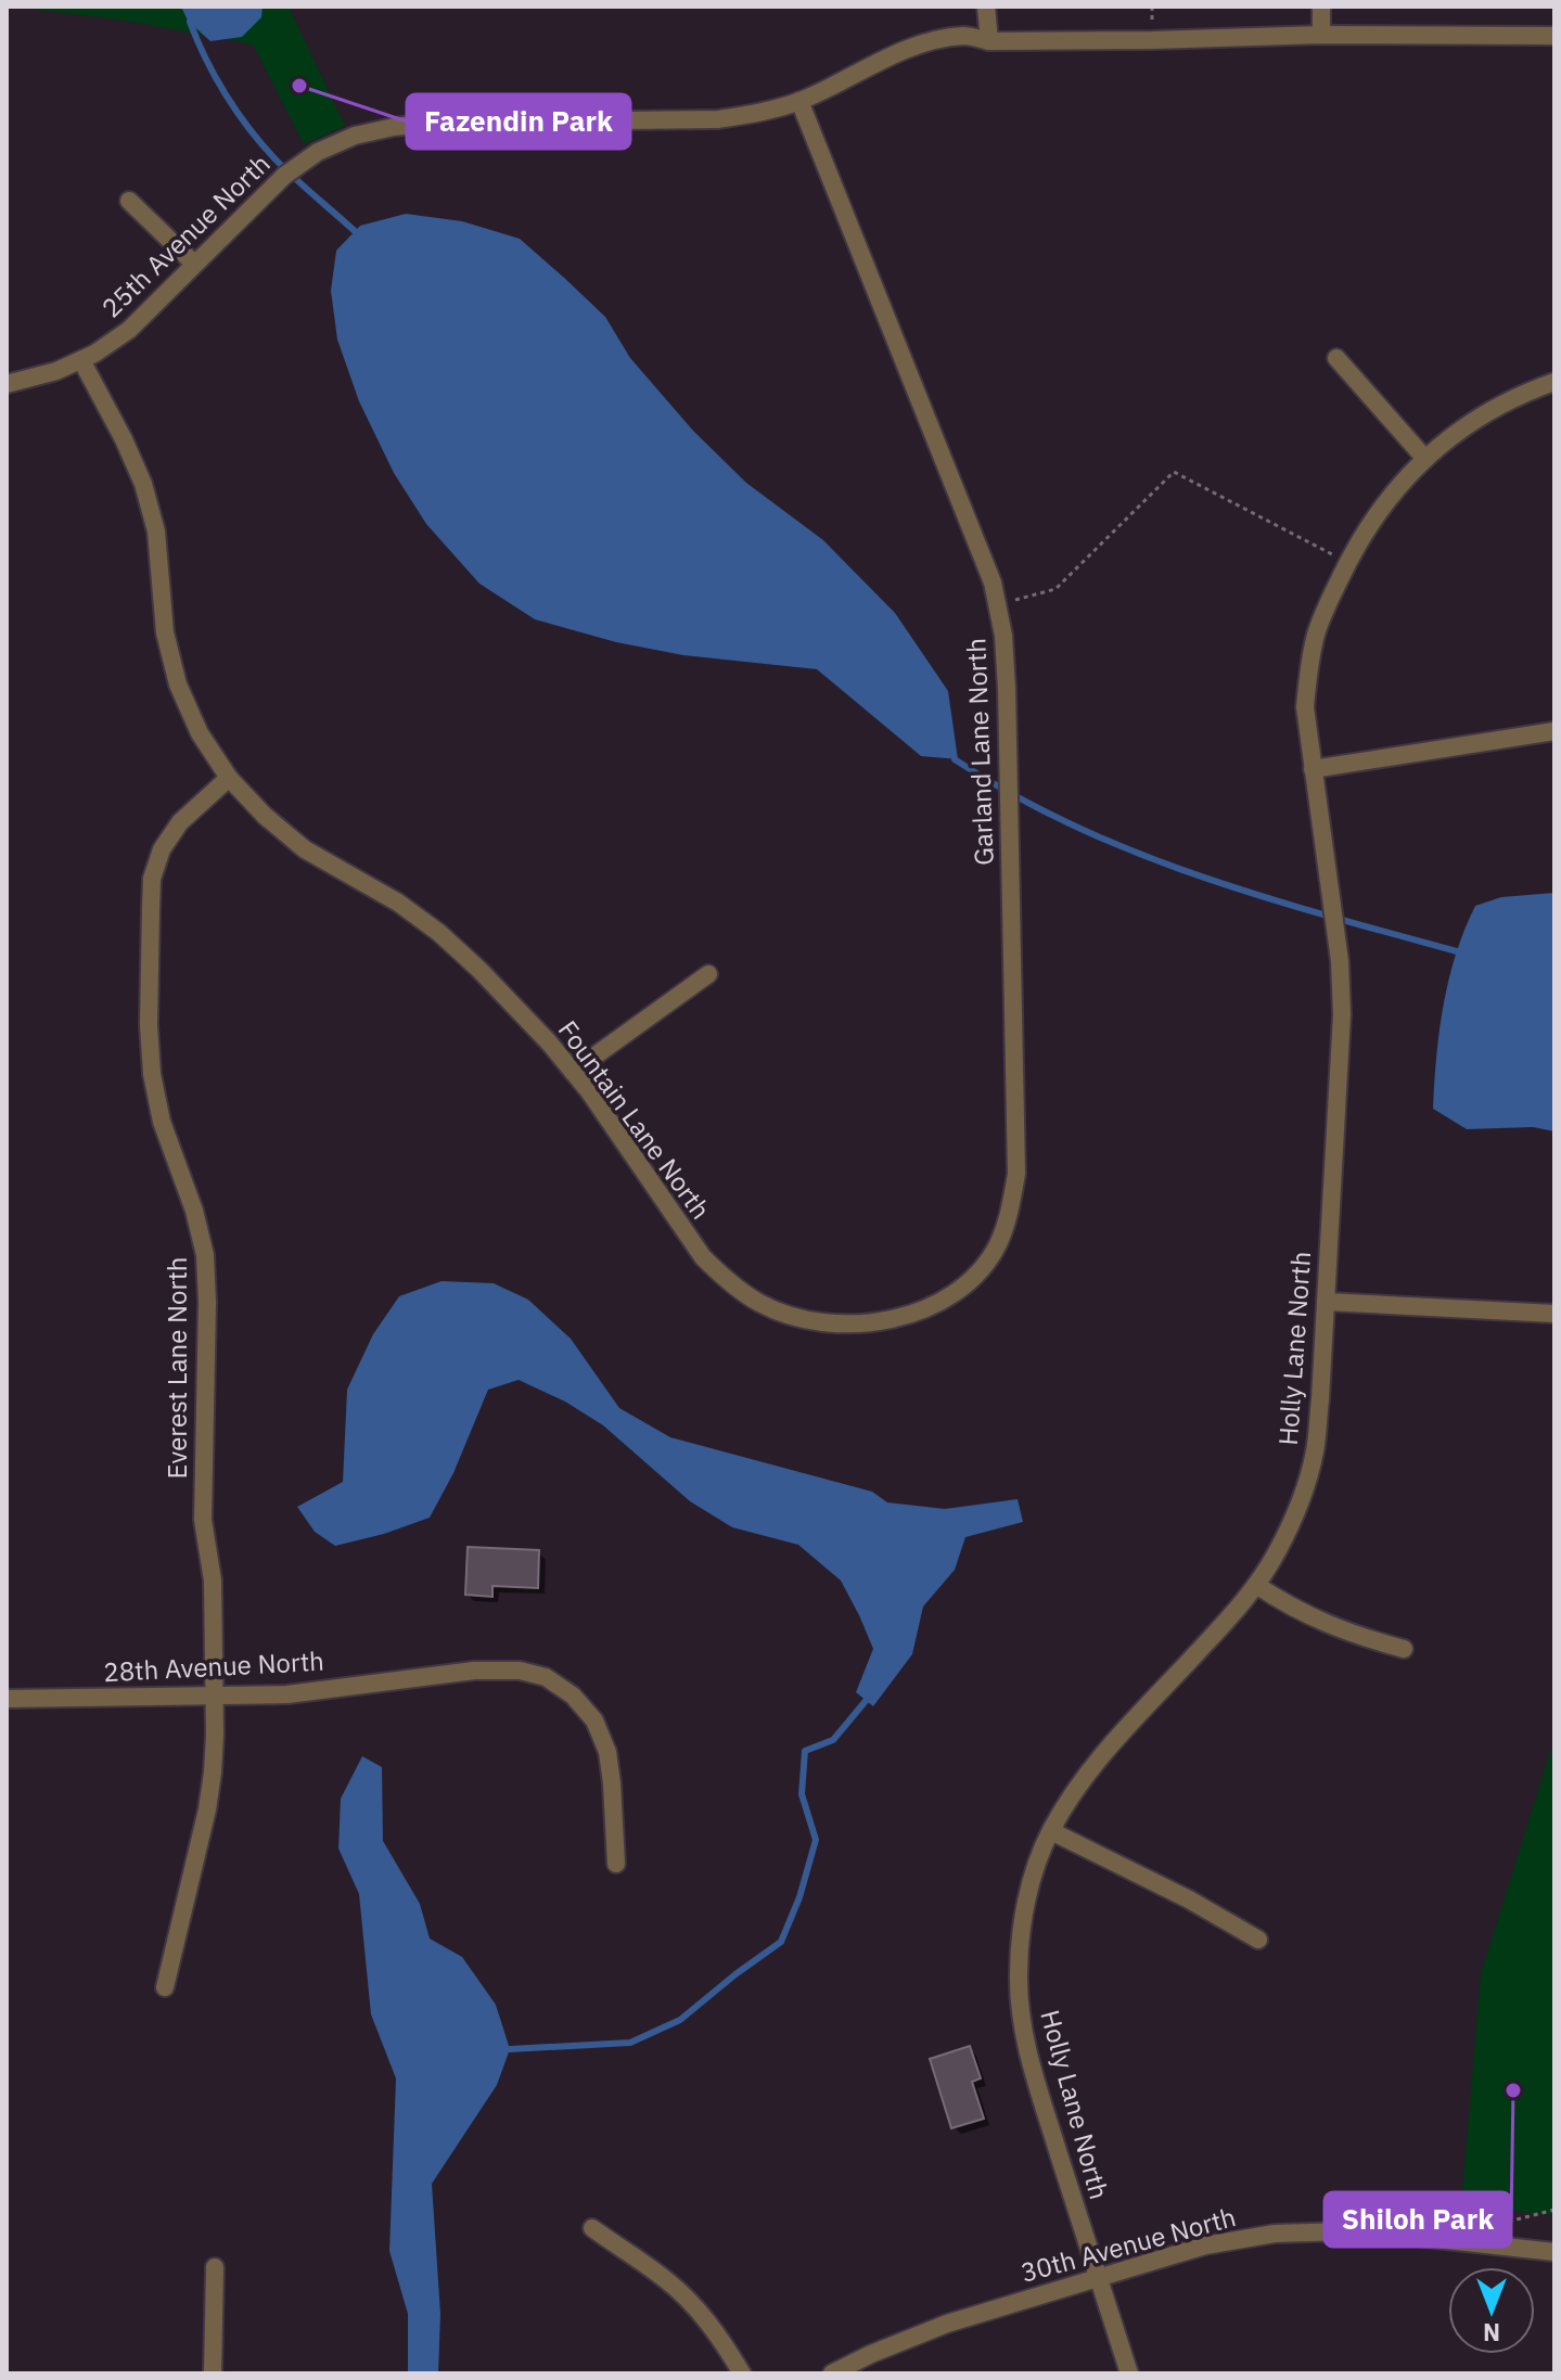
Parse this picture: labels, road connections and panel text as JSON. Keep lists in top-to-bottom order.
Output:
{
  "streets": {
    "street": [
      "25th Avenue North",
      "Garland Lane North",
      "Fountain Lane North",
      "Holly Lane North",
      "Everest Lane North",
      "28th Avenue North",
      "30th Avenue North"
    ]
  },
  "crossings": [
    ["25th Avenue North", "Garland Lane North"],
    ["25th Avenue North", "Fountain Lane North"],
    ["Garland Lane North", "Fountain Lane North"],
    ["Fountain Lane North", "Everest Lane North"],
    ["Holly Lane North", "30th Avenue North"],
    ["Everest Lane North", "28th Avenue North"]
  ],
  "places": ["Fazendin Park", "Shiloh Park"],
  "north": "bottom"
}
